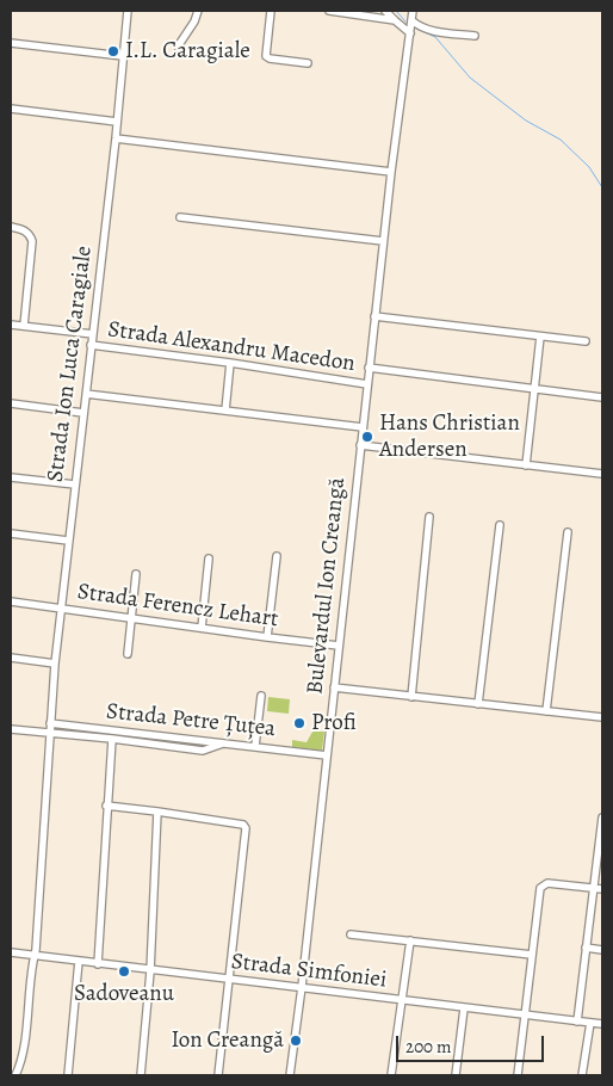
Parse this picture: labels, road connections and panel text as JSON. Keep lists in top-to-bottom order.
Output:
{
  "streets": {
    "street": [
      "Strada Alexandru Macedon",
      "Strada Ion Luca Caragiale",
      "Bulevardul Ion Creangă",
      "Strada Ferencz Lehart",
      "Strada Petre Țuțea",
      "Strada Simfoniei"
    ]
  },
  "crossings": [
    ["Strada Alexandru Macedon", "Strada Ion Luca Caragiale"],
    ["Strada Alexandru Macedon", "Bulevardul Ion Creangă"],
    ["Strada Ion Luca Caragiale", "Strada Ferencz Lehart"],
    ["Strada Ion Luca Caragiale", "Strada Petre Țuțea"],
    ["Strada Ion Luca Caragiale", "Strada Simfoniei"],
    ["Bulevardul Ion Creangă", "Strada Ferencz Lehart"],
    ["Bulevardul Ion Creangă", "Strada Petre Țuțea"],
    ["Bulevardul Ion Creangă", "Strada Simfoniei"]
  ],
  "places": [
    "I.L. Caragiale",
    "Hans Christian Andersen",
    "Profi",
    "Sadoveanu",
    "Ion Creangă"
  ],
  "scale_bar": "200 m"
}
